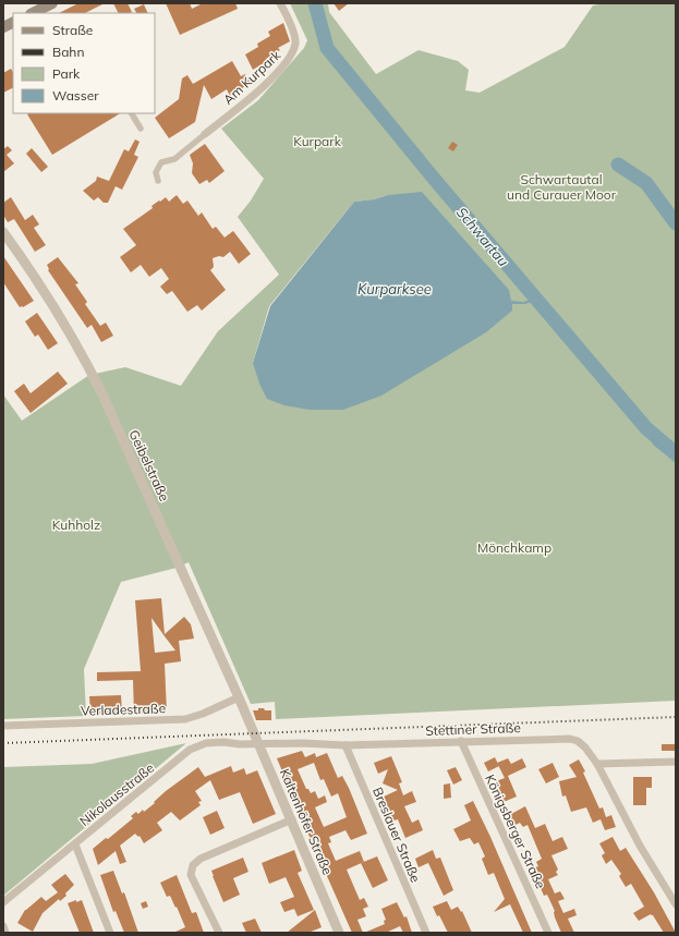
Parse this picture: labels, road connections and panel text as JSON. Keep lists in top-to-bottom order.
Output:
{
  "streets": {
    "street": [
      "Am Kurpark",
      "Geibelstraße",
      "Verladestraße",
      "Stettiner Straße",
      "Nikolausstraße",
      "Kaltenhöfer Straße",
      "Königsberger Straße",
      "Breslauer Straße"
    ]
  },
  "crossings": [
    ["Geibelstraße", "Verladestraße"],
    ["Geibelstraße", "Kaltenhöfer Straße"],
    ["Stettiner Straße", "Nikolausstraße"],
    ["Stettiner Straße", "Kaltenhöfer Straße"],
    ["Stettiner Straße", "Königsberger Straße"],
    ["Stettiner Straße", "Breslauer Straße"],
    ["Nikolausstraße", "Kaltenhöfer Straße"]
  ],
  "water": ["Schwartau", "Kurparksee"],
  "parks": [
    "Kurpark",
    "Schwartautal und Curauer Moor",
    "Kuhholz",
    "Mönchkamp"
  ],
  "legend": [
    "Straße",
    "Bahn",
    "Park",
    "Wasser"
  ]
}
